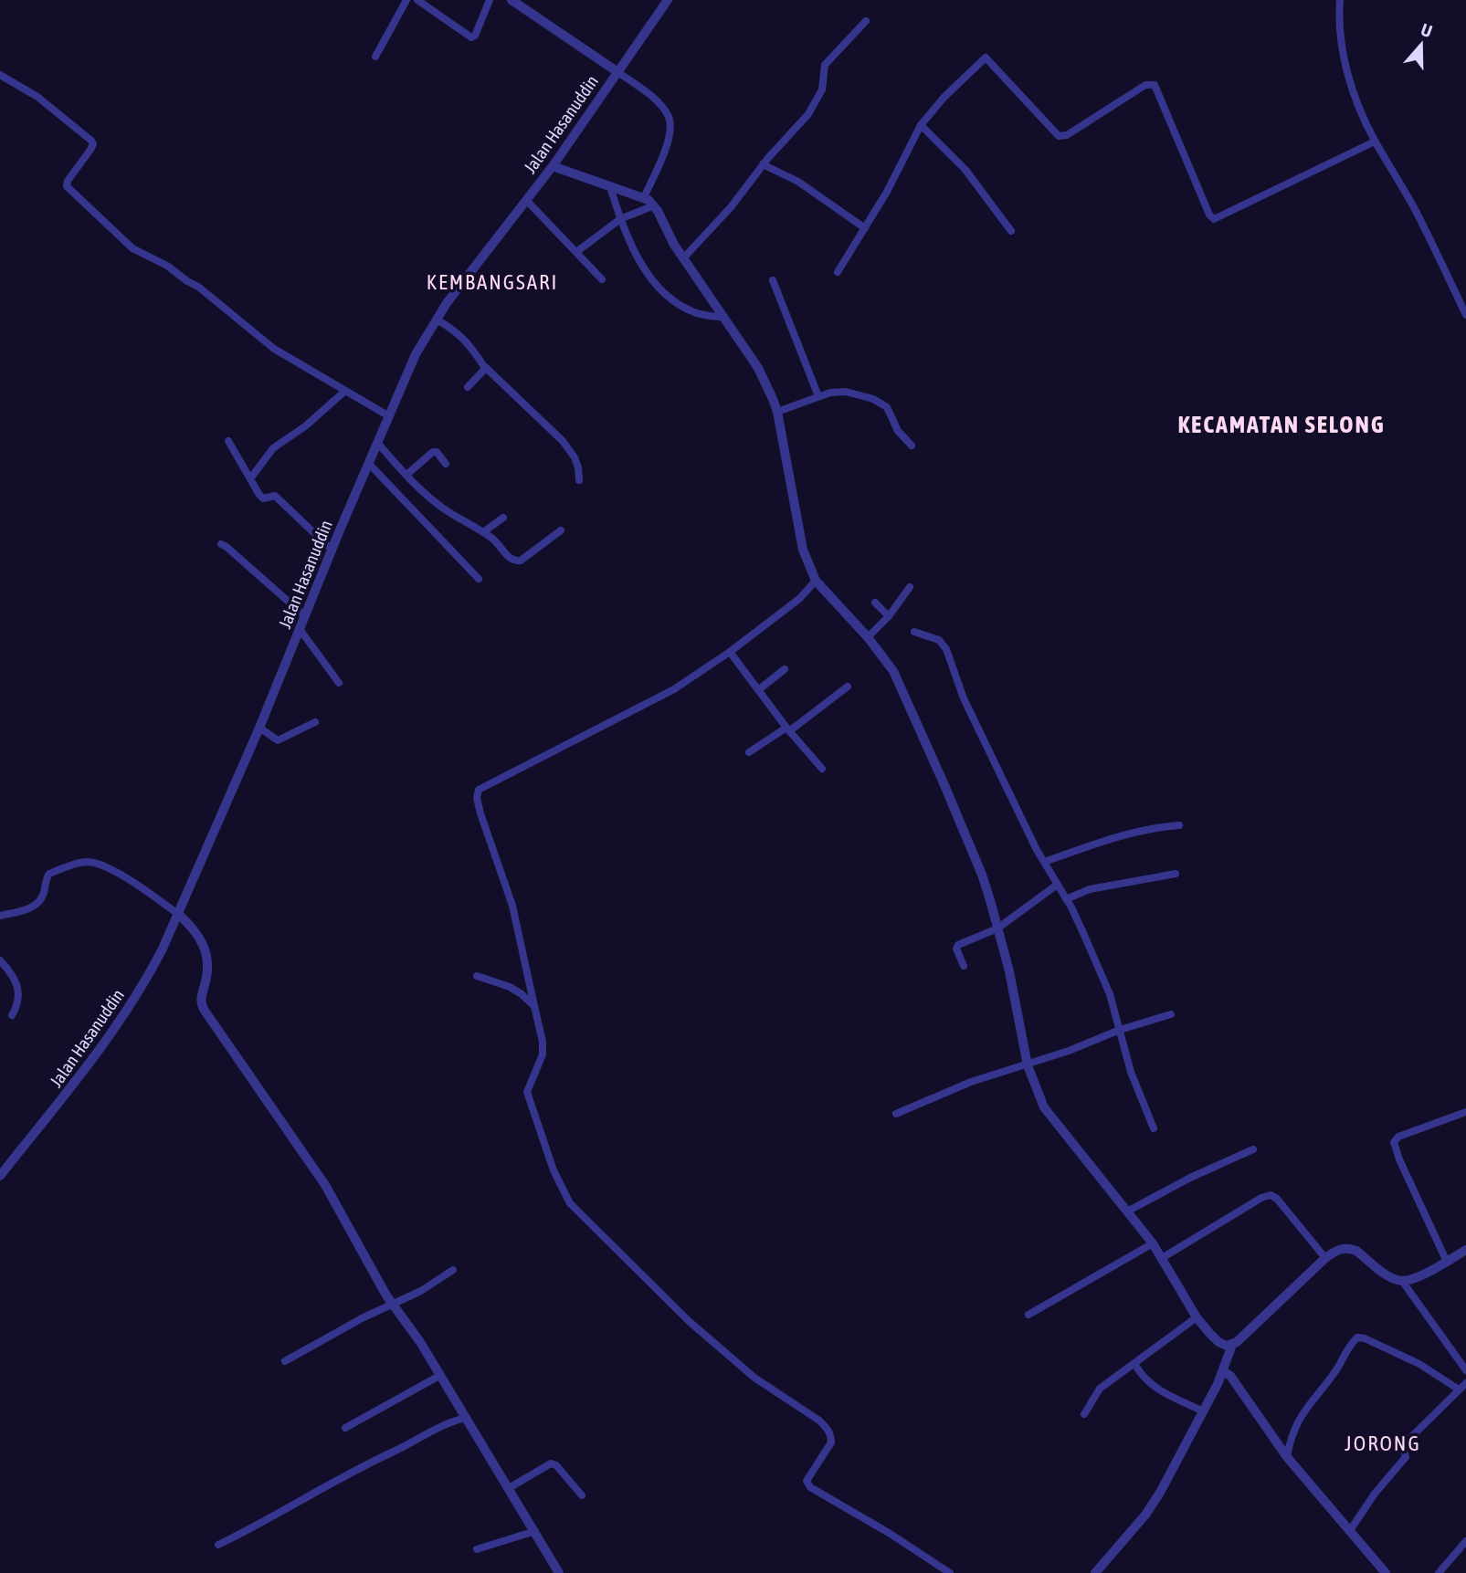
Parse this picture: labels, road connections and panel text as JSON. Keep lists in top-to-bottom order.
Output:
{
  "streets": {
    "street": ["Jalan Hasanuddin"]
  },
  "districts": ["KEMBANGSARI", "KECAMATAN SELONG", "JORONG"],
  "north": "top"
}
